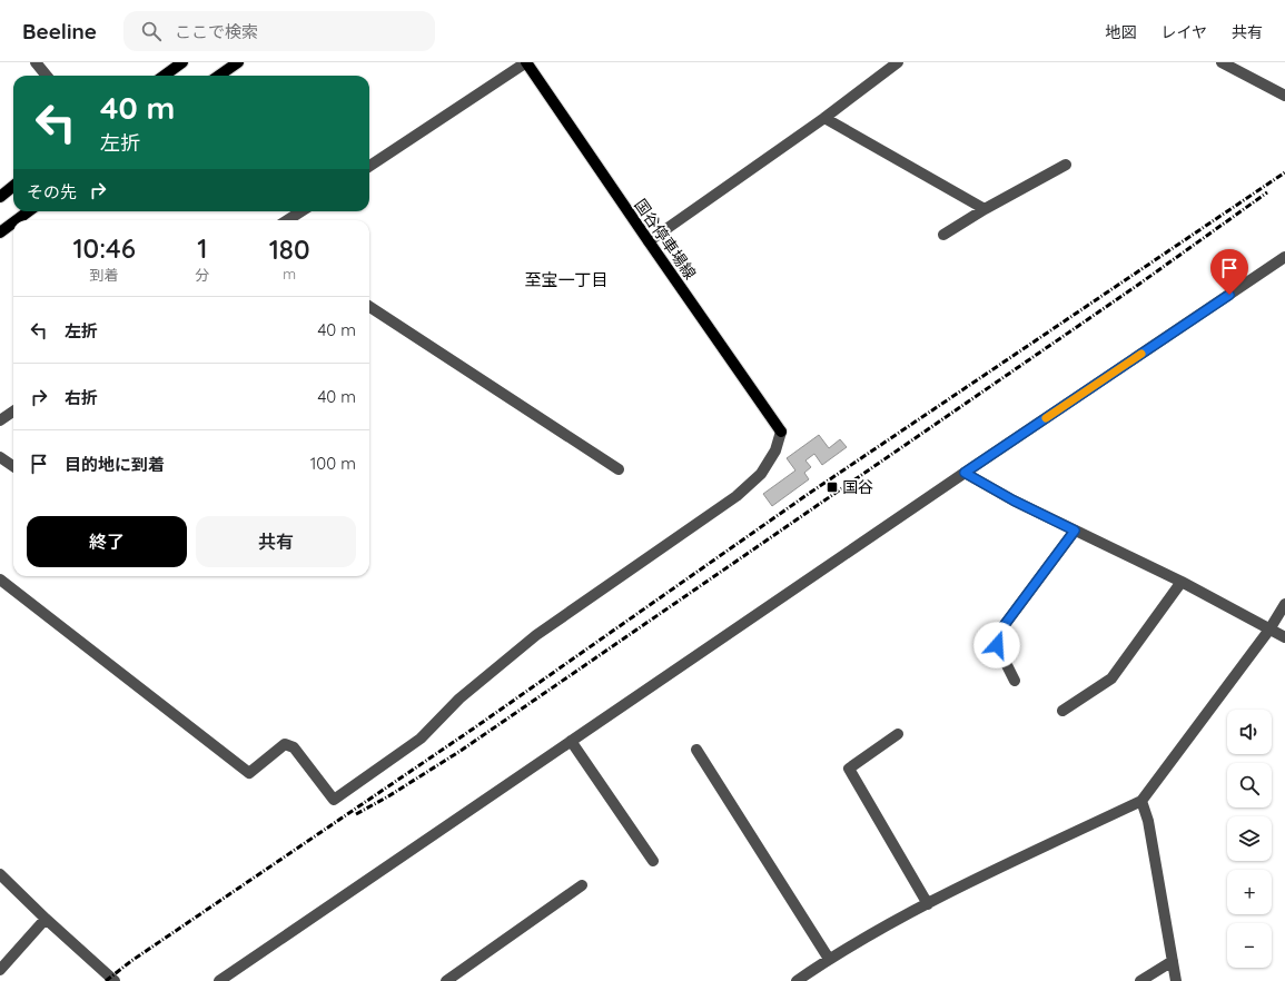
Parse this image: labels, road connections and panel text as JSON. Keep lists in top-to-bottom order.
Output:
{
  "streets": {
    "main road": ["国谷停車場線"]
  },
  "districts": ["至宝一丁目"],
  "places": {
    "transit": ["国谷"]
  },
  "page": {
    "header": "Beeline",
    "search": "ここで検索",
    "nav": ["地図", "レイヤ", "共有"],
    "turn": ["40 m", "左折"],
    "then": "その先",
    "eta": [
      "10:46",
      "到着",
      "1",
      "分",
      "180",
      "m"
    ],
    "list": [
      {
        "name": "左折",
        "value": "40 m"
      },
      {
        "name": "右折",
        "value": "40 m"
      },
      {
        "name": "目的地に到着",
        "value": "100 m"
      }
    ],
    "buttons": ["終了", "共有"],
    "map_buttons": ["+", "−"]
  }
}
